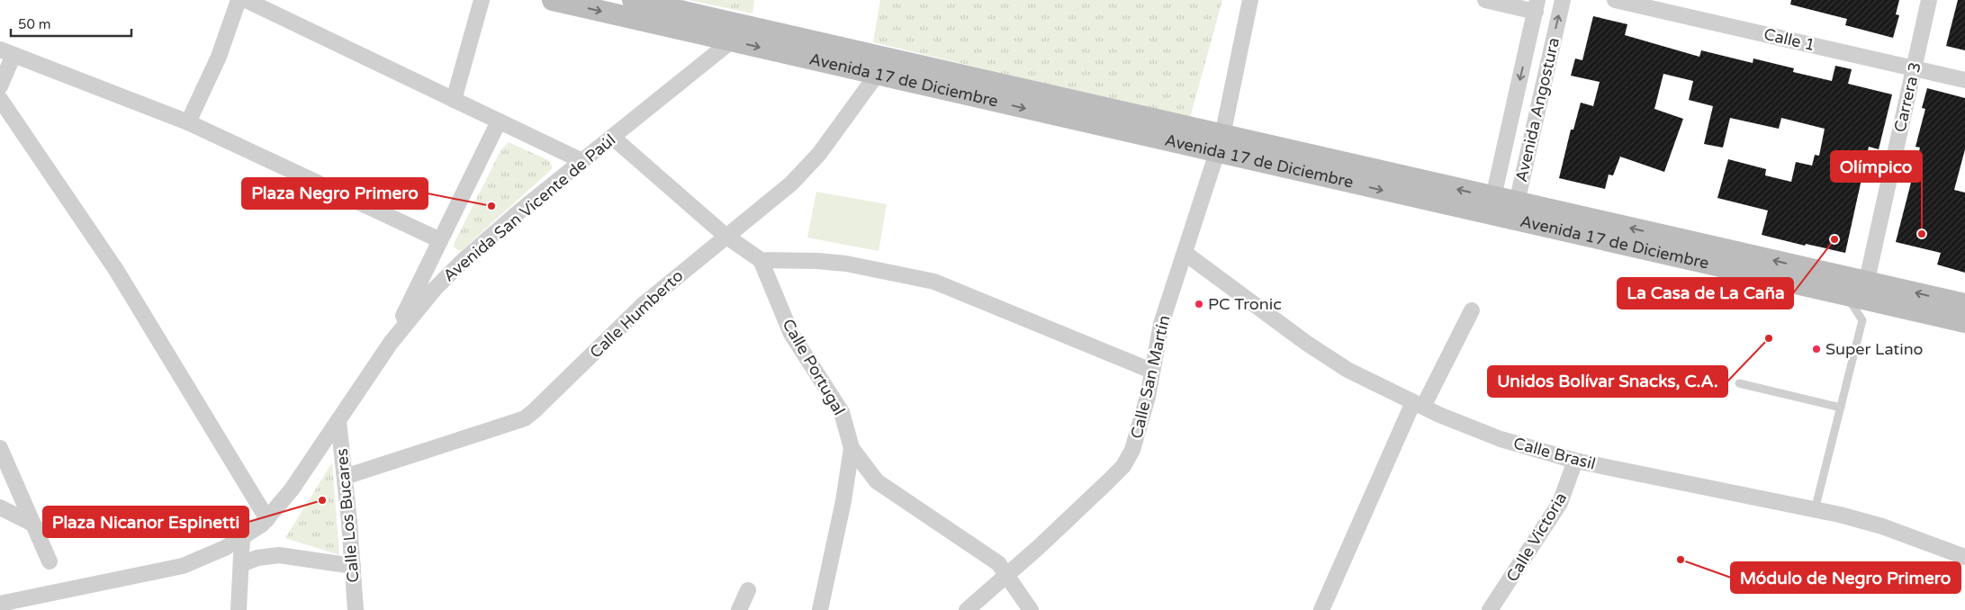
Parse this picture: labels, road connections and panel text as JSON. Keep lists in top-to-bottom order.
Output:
{
  "streets": {
    "street": [
      "Calle 1",
      "Avenida 17 de Diciembre",
      "Carrera 3",
      "Avenida Angostura",
      "Avenida San Vicente de Paúl",
      "Calle Humberto",
      "Calle Portugal",
      "Calle San Martín",
      "Calle Brasil",
      "Calle Los Bucares",
      "Calle Victoria"
    ]
  },
  "crossings": [
    ["Calle 1", "Carrera 3"],
    ["Avenida 17 de Diciembre", "Carrera 3"],
    ["Avenida 17 de Diciembre", "Avenida Angostura"],
    ["Avenida 17 de Diciembre", "Avenida San Vicente de Paúl"],
    ["Avenida 17 de Diciembre", "Calle Humberto"],
    ["Avenida 17 de Diciembre", "Calle San Martín"],
    ["Avenida San Vicente de Paúl", "Calle Los Bucares"],
    ["Calle Humberto", "Calle Los Bucares"],
    ["Calle San Martín", "Calle Brasil"],
    ["Calle Brasil", "Calle Victoria"]
  ],
  "places": [
    "Plaza Negro Primero",
    "Olímpico",
    "La Casa de La Caña",
    "PC Tronic",
    "Unidos Bolívar Snacks, C.A.",
    "Super Latino",
    "Plaza Nicanor Espinetti",
    "Módulo de Negro Primero"
  ],
  "scale_bar": "50 m"
}
